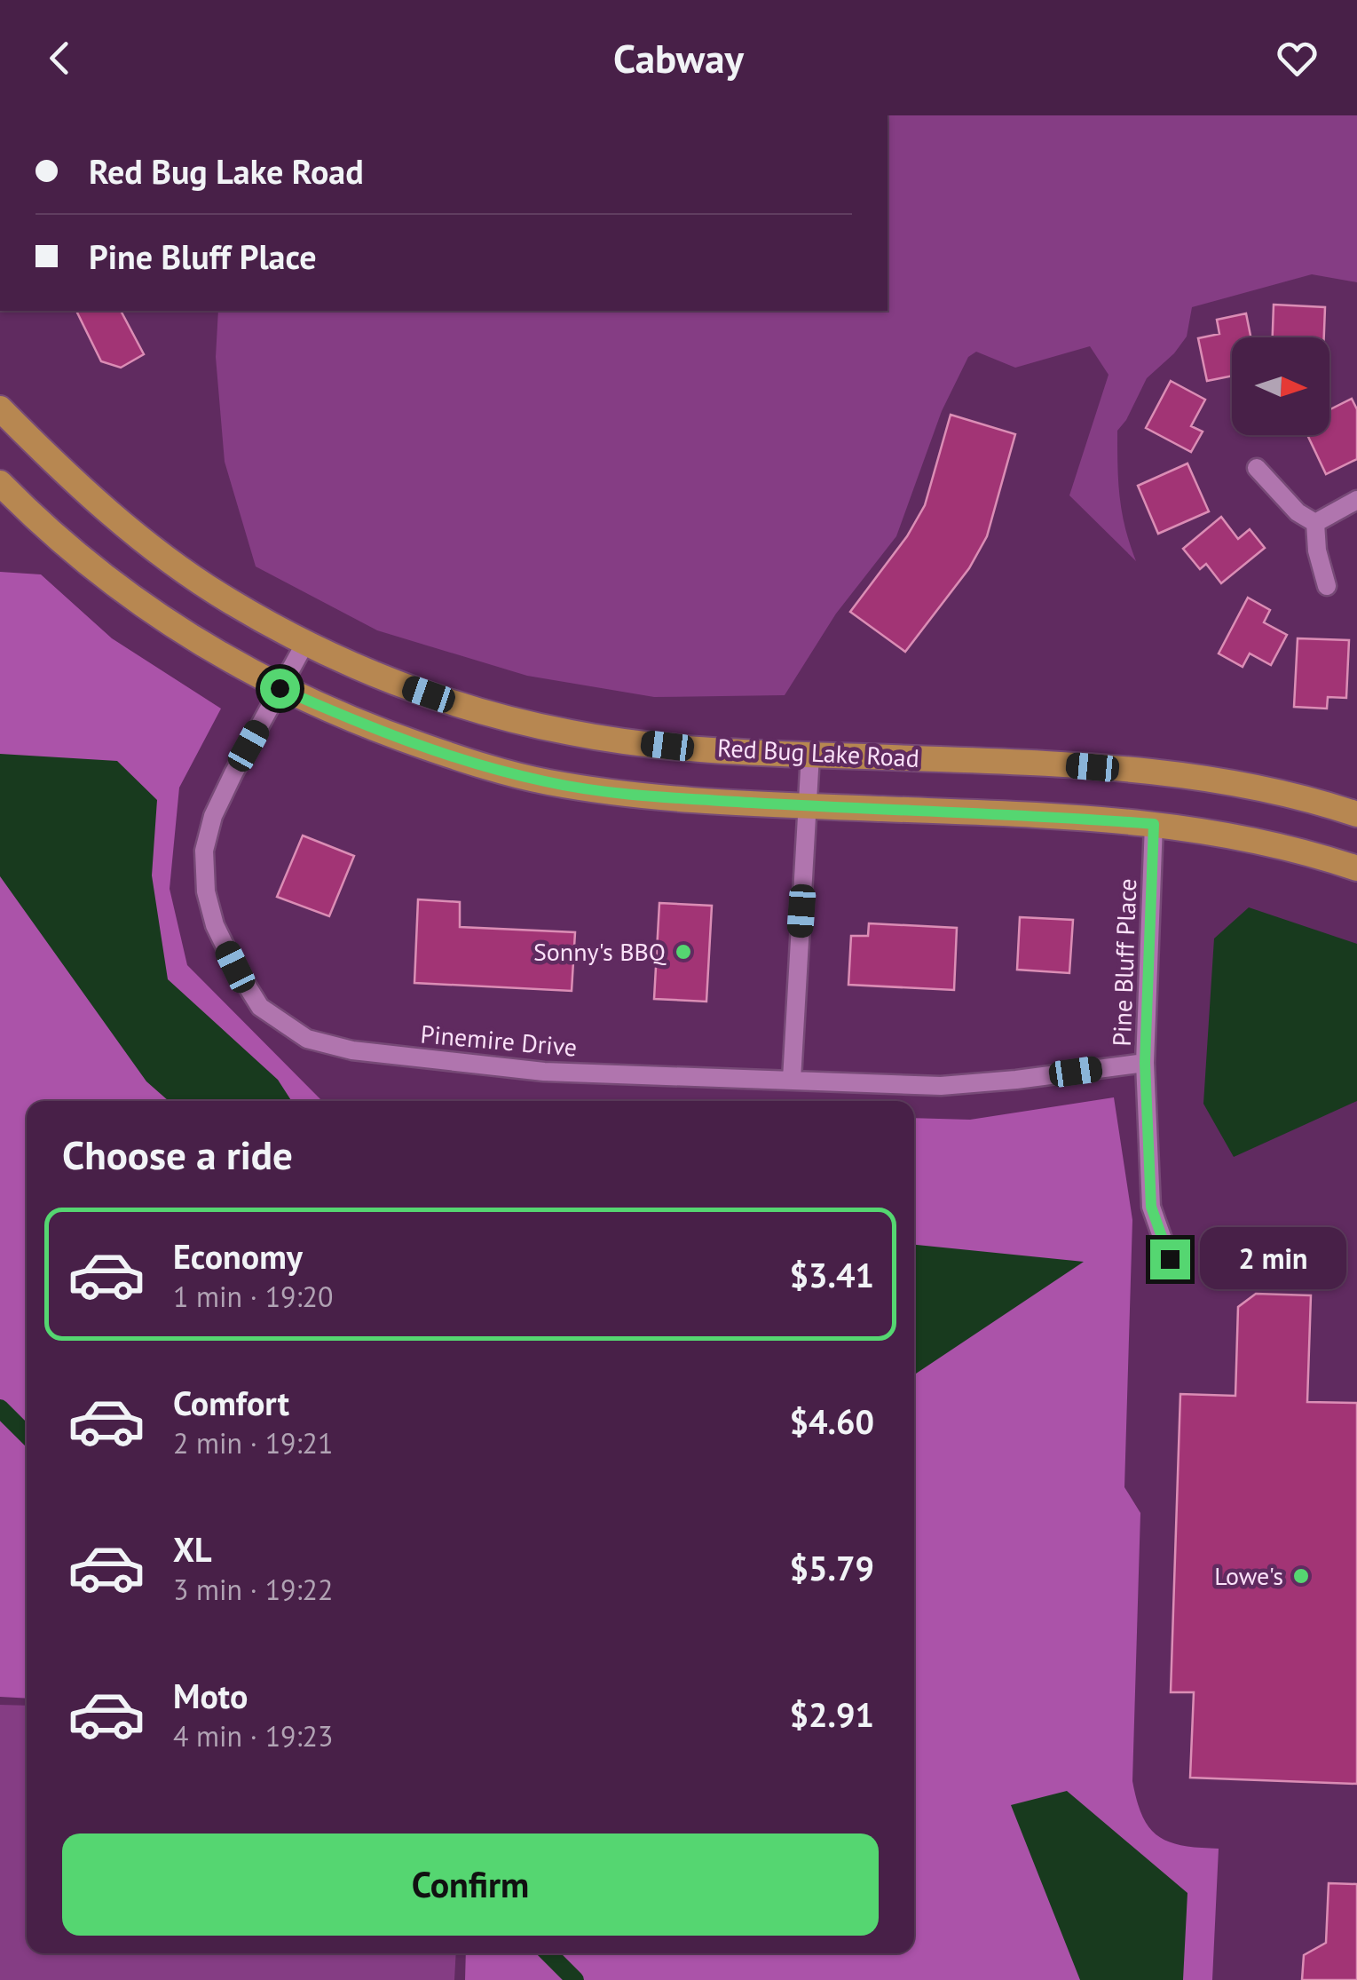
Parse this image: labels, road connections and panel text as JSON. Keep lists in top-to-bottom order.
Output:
{
  "streets": {
    "main road": ["Red Bug Lake Road"],
    "street": ["Pine Bluff Place", "Pinemire Drive"]
  },
  "crossings": [
    ["Red Bug Lake Road", "Pinemire Drive"],
    ["Pine Bluff Place", "Pinemire Drive"]
  ],
  "places": ["Sonny's BBQ", "Lowe's"],
  "north": "right",
  "page": {
    "header": "Cabway",
    "banner": ["Red Bug Lake Road", "Pine Bluff Place"],
    "heading": "Choose a ride",
    "list": [
      {
        "name": "Economy",
        "note": "1 min · 19:20",
        "value": "$3.41"
      },
      {
        "name": "Comfort",
        "note": "2 min · 19:21",
        "value": "$4.60"
      },
      {
        "name": "XL",
        "note": "3 min · 19:22",
        "value": "$5.79"
      },
      {
        "name": "Moto",
        "note": "4 min · 19:23",
        "value": "$2.91"
      }
    ],
    "bubble": "2 min",
    "buttons": "Confirm"
  }
}
